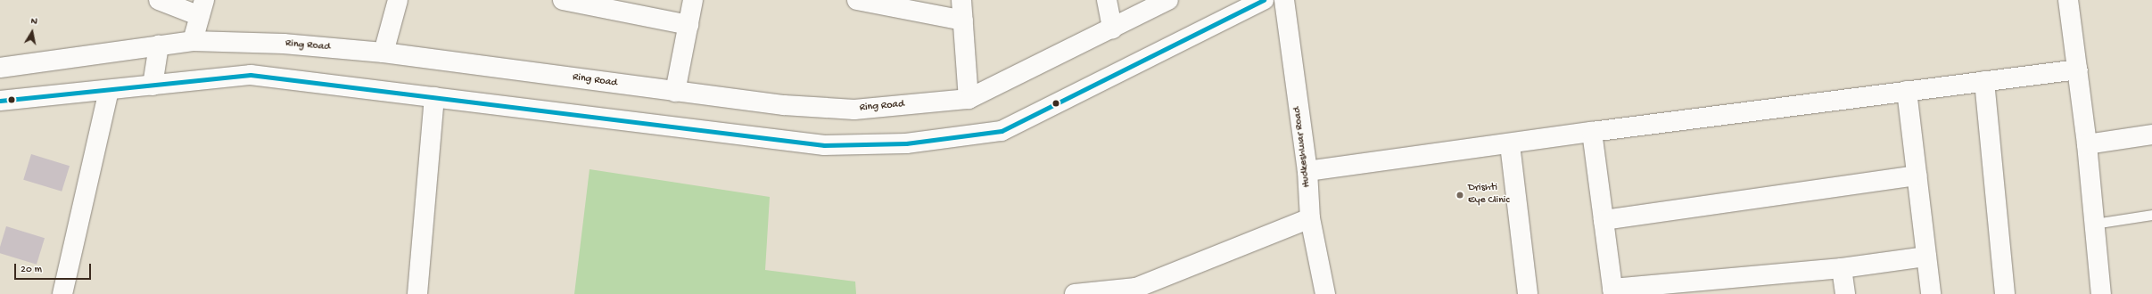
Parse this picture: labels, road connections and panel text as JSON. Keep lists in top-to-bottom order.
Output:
{
  "streets": {
    "main road": ["Ring Road", "Hudkeshwar Road"]
  },
  "places": ["Drishti Eye Clinic"],
  "scale_bar": "20 m",
  "north": "top"
}
